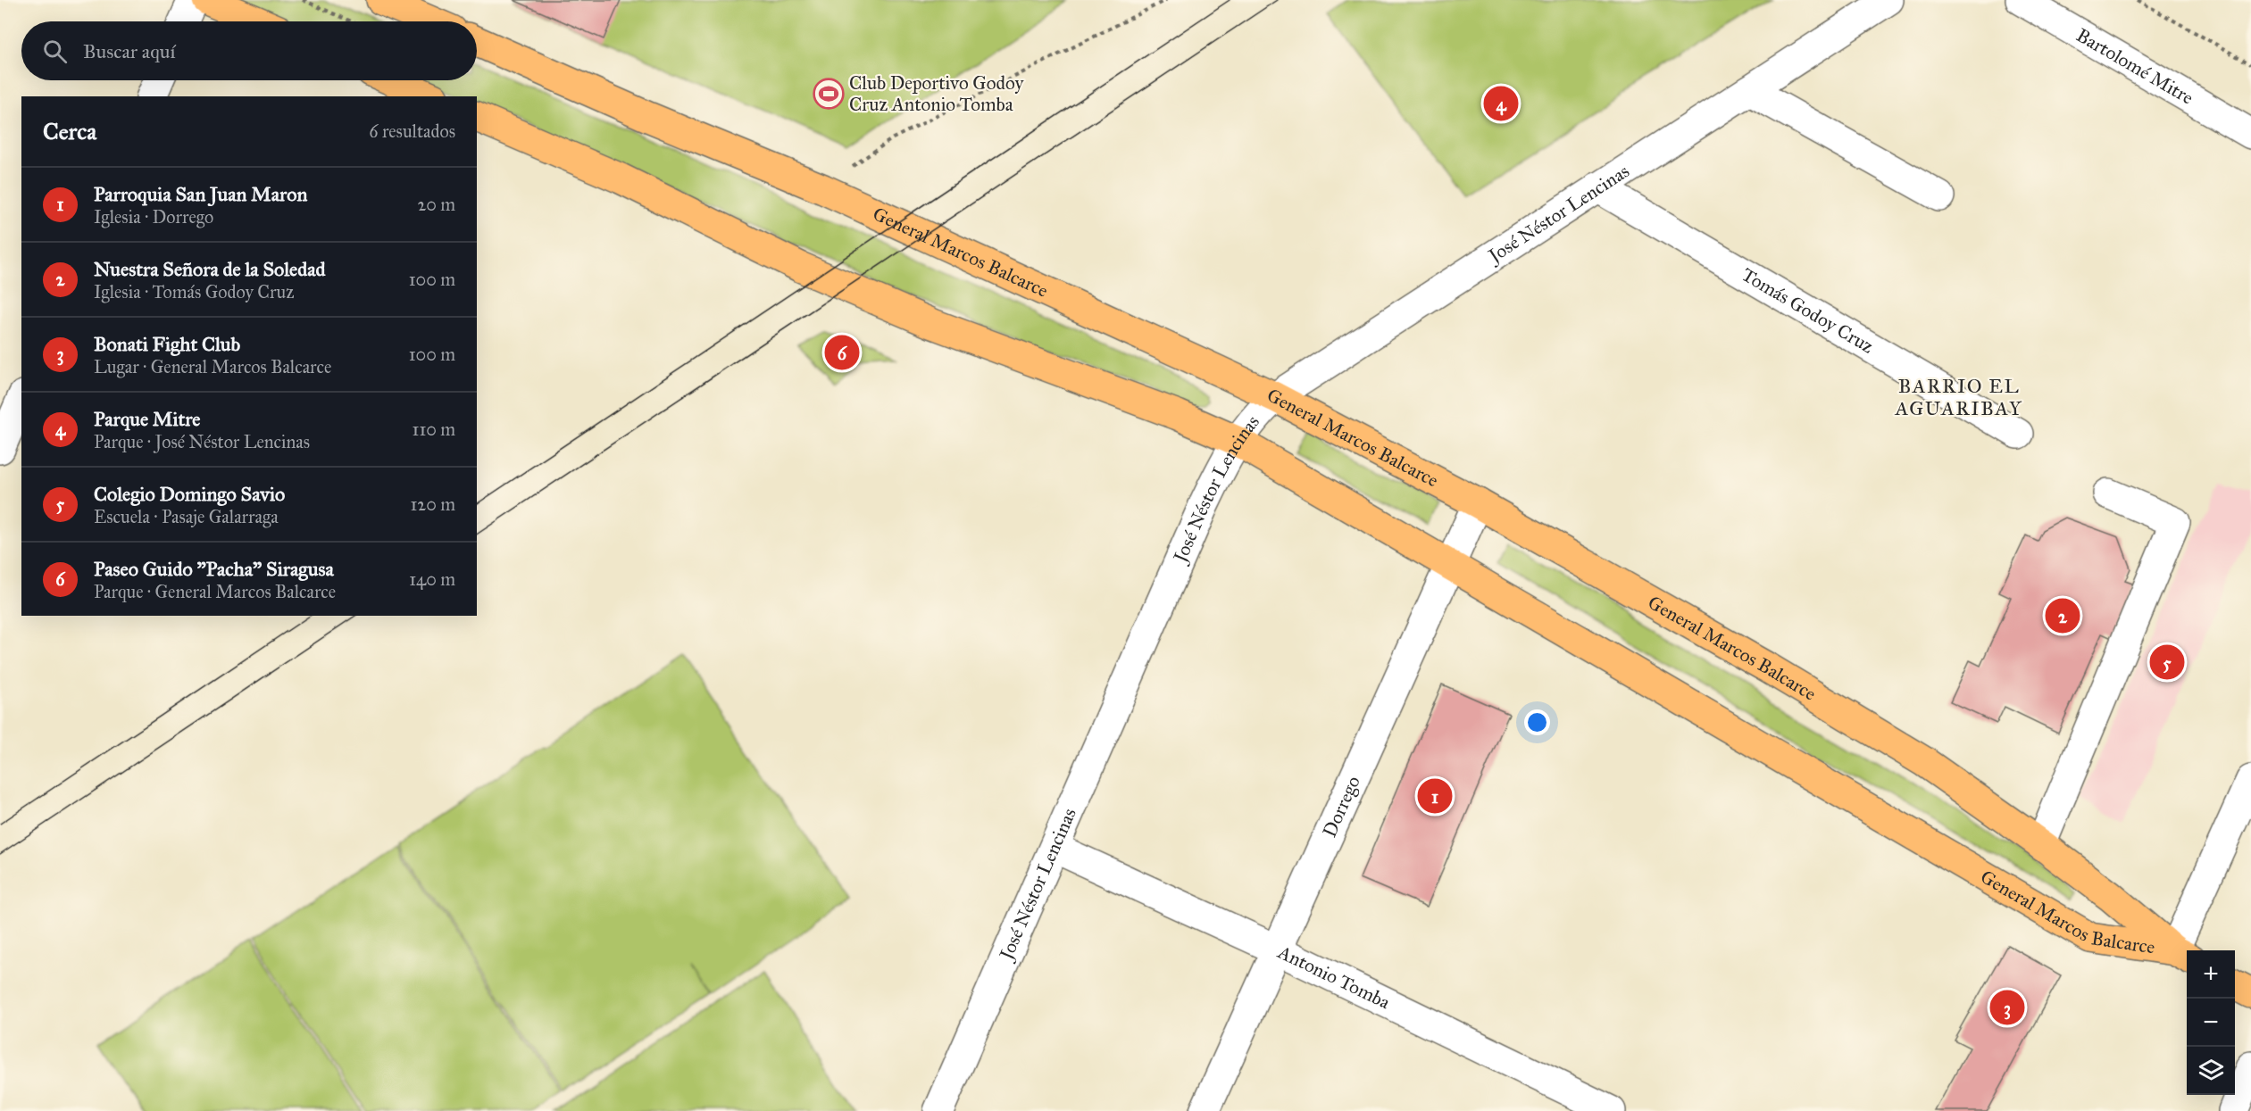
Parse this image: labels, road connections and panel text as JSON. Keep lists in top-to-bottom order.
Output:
{
  "streets": {
    "main road": ["General Marcos Balcarce"],
    "street": [
      "Bartolomé Mitre",
      "José Néstor Lencinas",
      "Tomás Godoy Cruz",
      "Dorrego",
      "Antonio Tomba"
    ]
  },
  "crossings": [
    ["José Néstor Lencinas", "General Marcos Balcarce"],
    ["José Néstor Lencinas", "Tomás Godoy Cruz"],
    ["José Néstor Lencinas", "Antonio Tomba"],
    ["General Marcos Balcarce", "Dorrego"],
    ["Dorrego", "Antonio Tomba"]
  ],
  "districts": ["BARRIO EL AGUARIBAY"],
  "places": {
    "sports": ["Club Deportivo Godoy Cruz Antonio Tomba"]
  },
  "page": {
    "search": "Buscar aquí",
    "pins": [
      "4",
      "6",
      "2",
      "5",
      "1",
      "3"
    ],
    "heading": ["Cerca", "6 resultados"],
    "list": [
      {
        "mark": "1",
        "name": "Parroquia San Juan Maron",
        "note": "Iglesia · Dorrego",
        "value": "20 m"
      },
      {
        "mark": "2",
        "name": "Nuestra Señora de la Soledad",
        "note": "Iglesia · Tomás Godoy Cruz",
        "value": "100 m"
      },
      {
        "mark": "3",
        "name": "Bonati Fight Club",
        "note": "Lugar · General Marcos Balcarce",
        "value": "100 m"
      },
      {
        "mark": "4",
        "name": "Parque Mitre",
        "note": "Parque · José Néstor Lencinas",
        "value": "110 m"
      },
      {
        "mark": "5",
        "name": "Colegio Domingo Savio",
        "note": "Escuela · Pasaje Galarraga",
        "value": "120 m"
      },
      {
        "mark": "6",
        "name": "Paseo Guido \"Pacha\" Siragusa",
        "note": "Parque · General Marcos Balcarce",
        "value": "140 m"
      }
    ],
    "map_buttons": ["+", "−"]
  }
}
